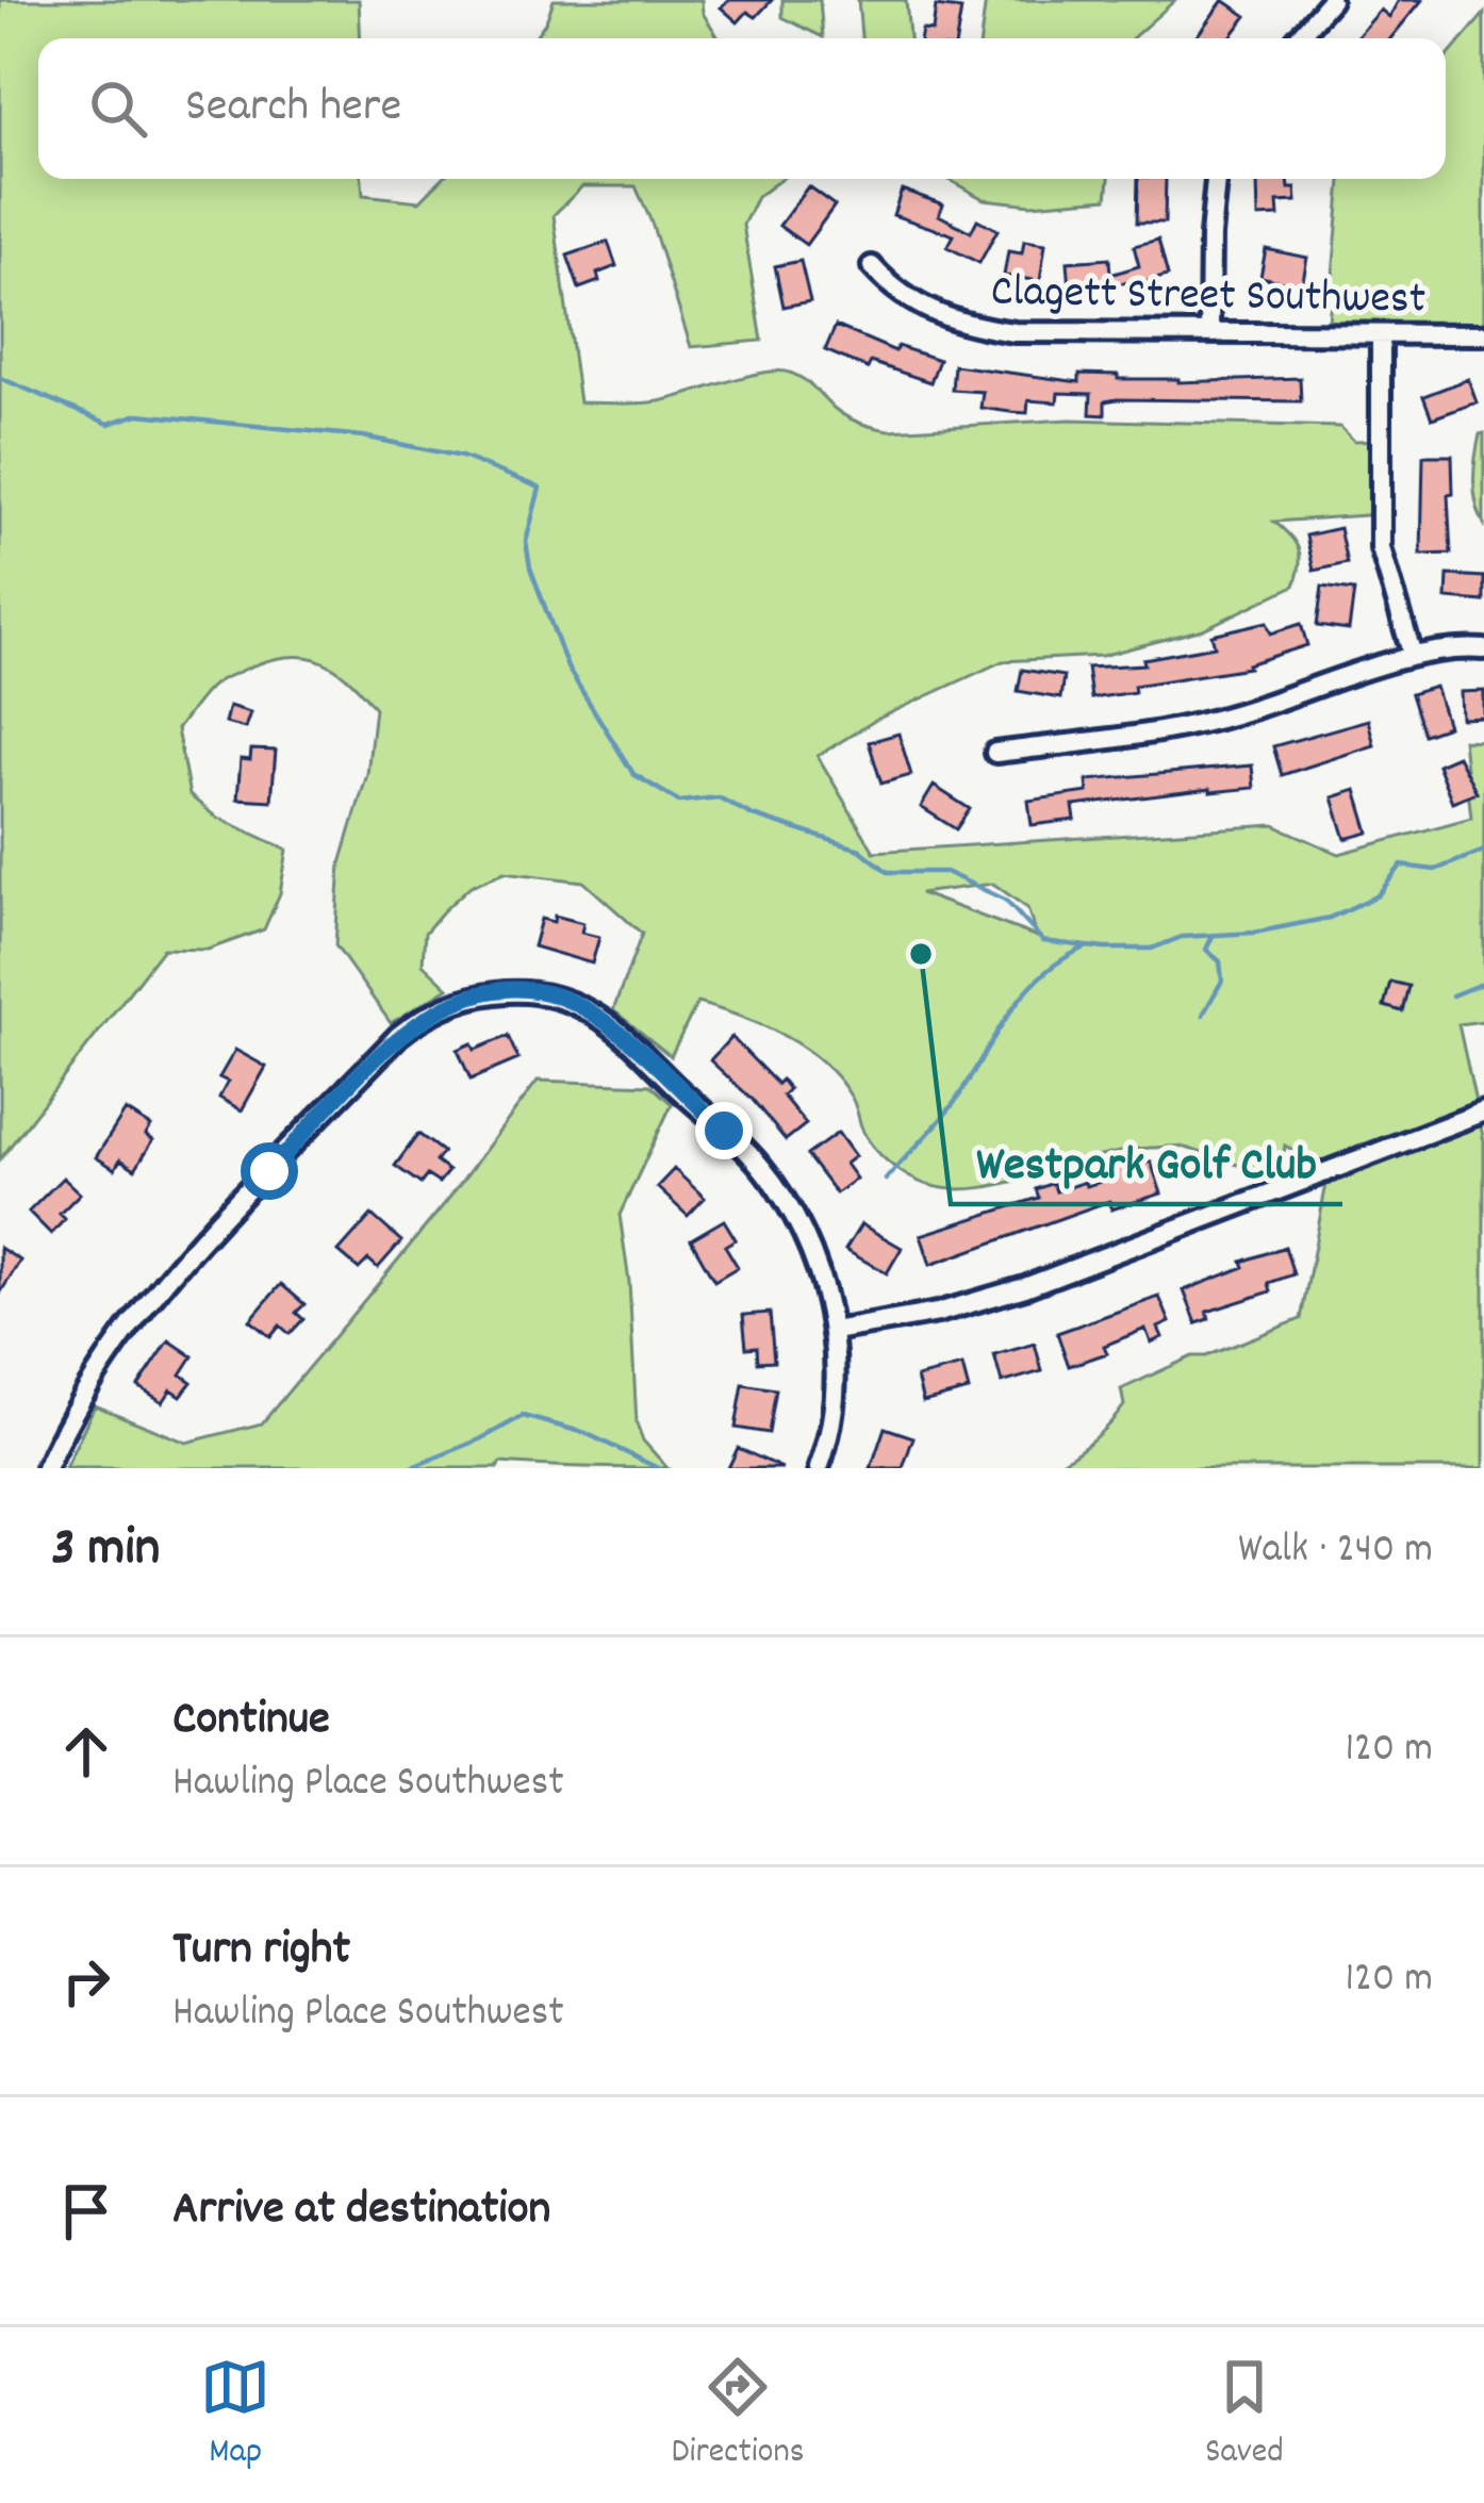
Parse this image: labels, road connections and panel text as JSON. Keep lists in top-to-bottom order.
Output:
{
  "streets": {
    "street": ["Clagett Street Southwest"]
  },
  "places": ["Westpark Golf Club"],
  "page": {
    "search": "Search here",
    "heading": ["3 min", "Walk · 240 m"],
    "list": [
      ["Continue", "Hawling Place Southwest", "120 m"],
      ["Turn right", "Hawling Place Southwest", "120 m"],
      "Arrive at destination"
    ],
    "nav": ["Map", "Directions", "Saved"]
  }
}
